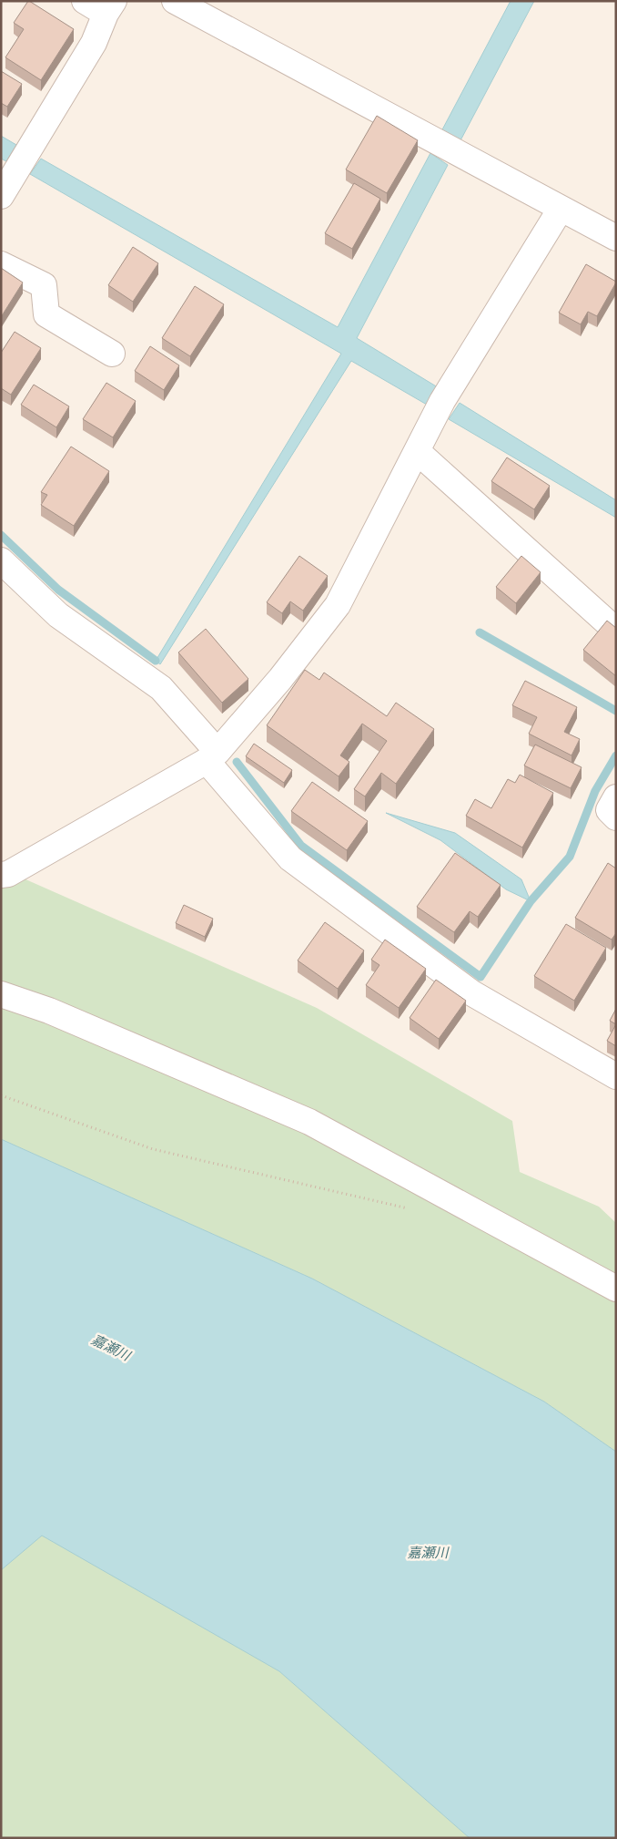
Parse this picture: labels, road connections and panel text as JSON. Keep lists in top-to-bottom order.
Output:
{
  "water": ["嘉瀬川"]
}
